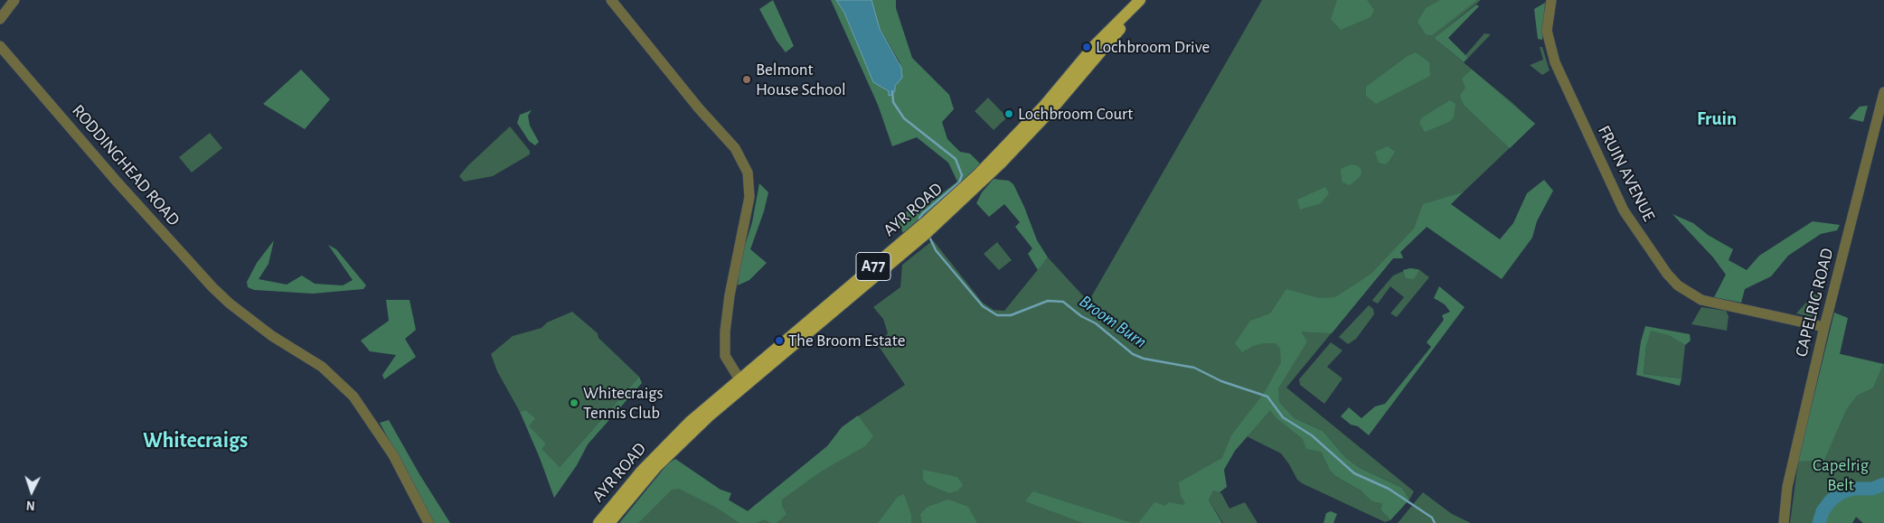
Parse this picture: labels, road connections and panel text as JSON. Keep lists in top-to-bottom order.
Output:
{
  "streets": {
    "main road": ["AYR ROAD", "A77"],
    "street": ["RODDINGHEAD ROAD", "FRUIN AVENUE", "CAPELRIG ROAD"]
  },
  "crossings": [
    ["FRUIN AVENUE", "CAPELRIG ROAD"]
  ],
  "districts": ["Fruin", "Whitecraigs"],
  "water": ["Broom Burn"],
  "parks": ["Capelrig Belt"],
  "places": [
    "Lochbroom Drive",
    "Belmont House School",
    "Lochbroom Court",
    "The Broom Estate",
    "Whitecraigs Tennis Club"
  ],
  "north": "bottom"
}
